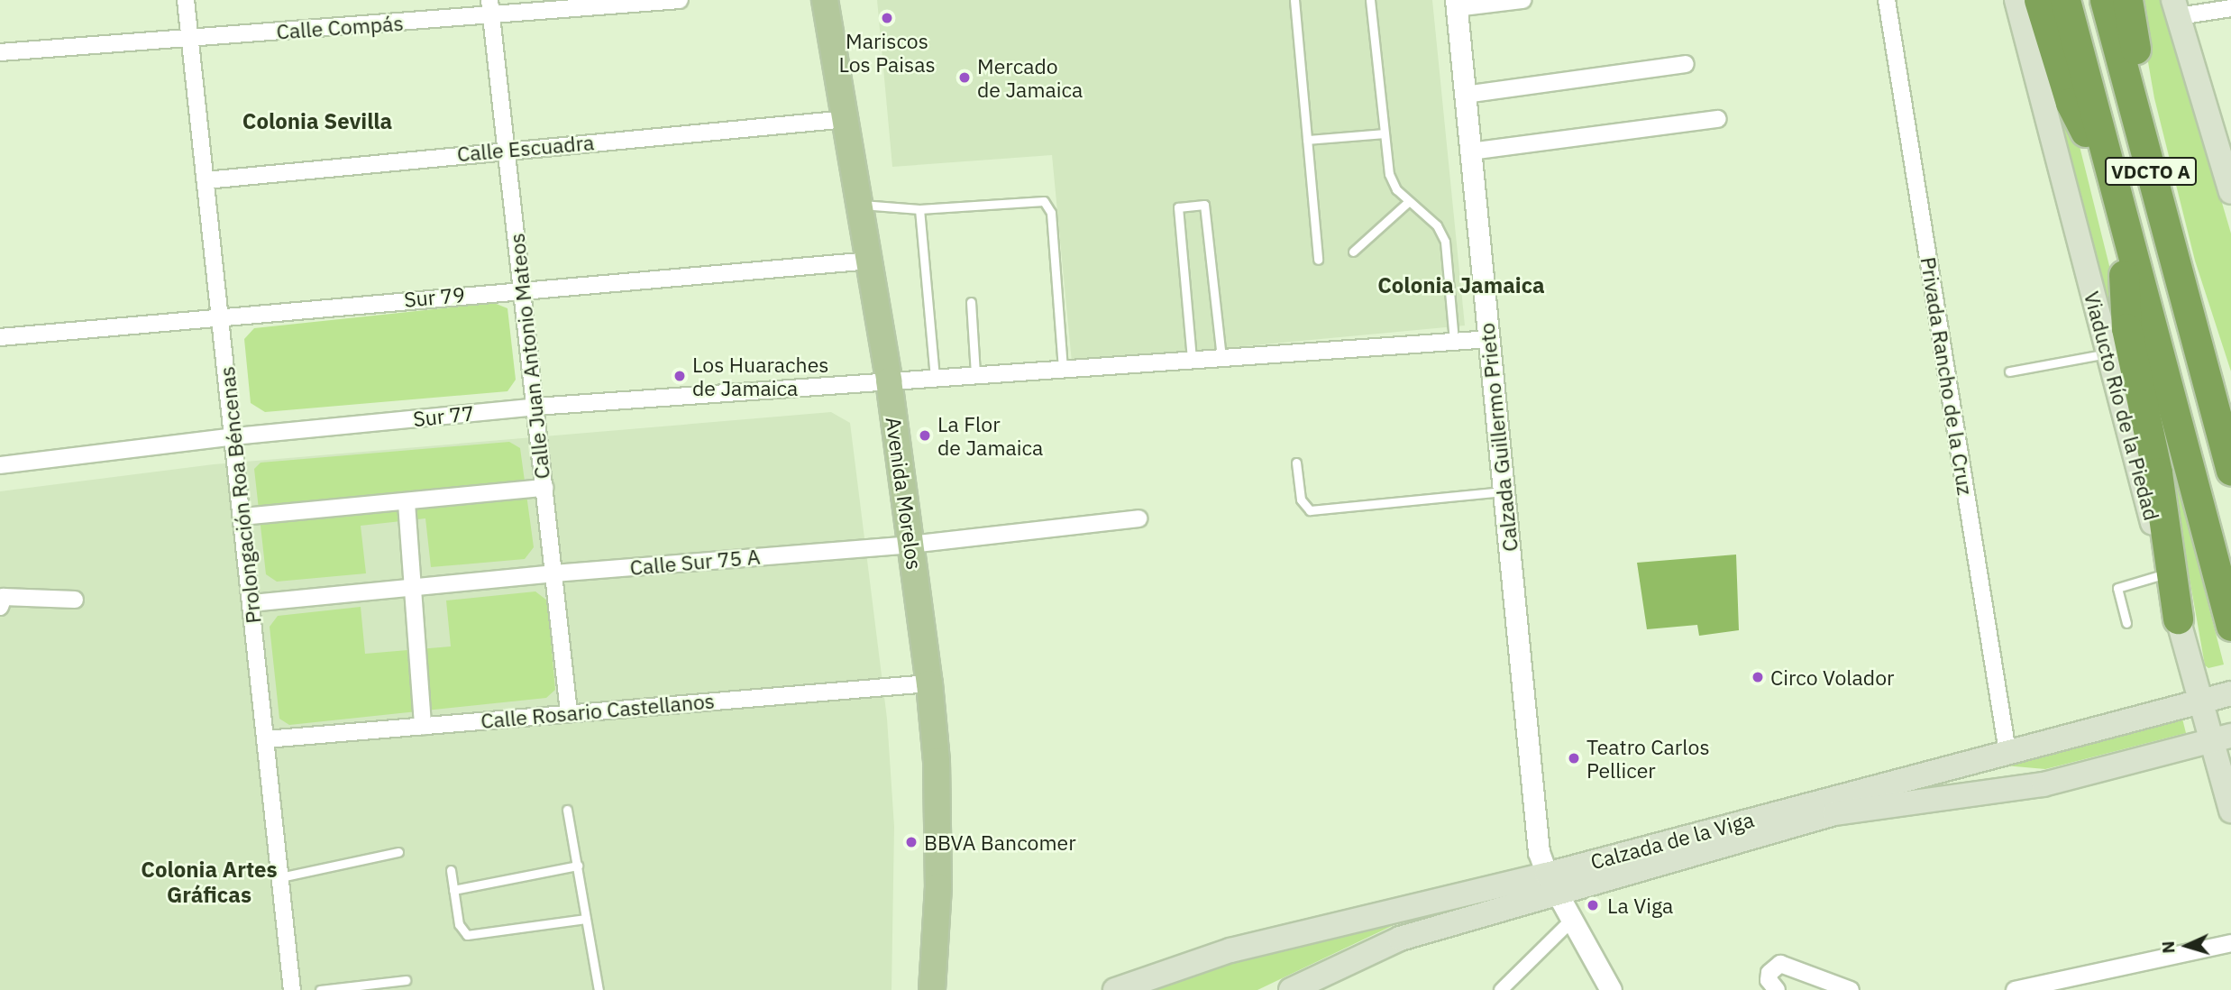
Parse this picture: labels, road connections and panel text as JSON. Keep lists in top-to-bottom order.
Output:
{
  "streets": {
    "highway": ["VDCTO A"],
    "main road": ["Viaducto Río de la Piedad", "Avenida Morelos", "Calzada de la Viga"],
    "street": [
      "Calle Compás",
      "Calle Escuadra",
      "Sur 79",
      "Calle Juan Antonio Mateos",
      "Privada Rancho de la Cruz",
      "Sur 77",
      "Calzada Guillermo Prieto",
      "Prolongación Roa Béncenas",
      "Calle Sur 75 A",
      "Calle Rosario Castellanos"
    ]
  },
  "crossings": [
    ["Calle Compás", "Calle Juan Antonio Mateos"],
    ["Calle Compás", "Prolongación Roa Béncenas"],
    ["Calle Escuadra", "Calle Juan Antonio Mateos"],
    ["Calle Escuadra", "Avenida Morelos"],
    ["Calle Escuadra", "Prolongación Roa Béncenas"],
    ["Sur 79", "Calle Juan Antonio Mateos"],
    ["Sur 79", "Avenida Morelos"],
    ["Sur 79", "Prolongación Roa Béncenas"],
    ["Calle Juan Antonio Mateos", "Sur 77"],
    ["Calle Juan Antonio Mateos", "Calle Sur 75 A"],
    ["Calle Juan Antonio Mateos", "Calle Rosario Castellanos"],
    ["Privada Rancho de la Cruz", "Calzada de la Viga"],
    ["Viaducto Río de la Piedad", "Calzada de la Viga"],
    ["Sur 77", "Calzada Guillermo Prieto"],
    ["Sur 77", "Avenida Morelos"],
    ["Sur 77", "Prolongación Roa Béncenas"],
    ["Calzada Guillermo Prieto", "Calzada de la Viga"],
    ["Avenida Morelos", "Calle Sur 75 A"],
    ["Avenida Morelos", "Calle Rosario Castellanos"],
    ["Prolongación Roa Béncenas", "Calle Sur 75 A"],
    ["Prolongación Roa Béncenas", "Calle Rosario Castellanos"]
  ],
  "districts": ["Colonia Sevilla", "Colonia Jamaica", "Colonia Artes Gráficas"],
  "places": [
    "Mariscos Los Paisas",
    "Mercado de Jamaica",
    "Los Huaraches de Jamaica",
    "La Flor de Jamaica",
    "Circo Volador",
    "Teatro Carlos Pellicer",
    "BBVA Bancomer",
    "La Viga"
  ],
  "north": "left"
}
